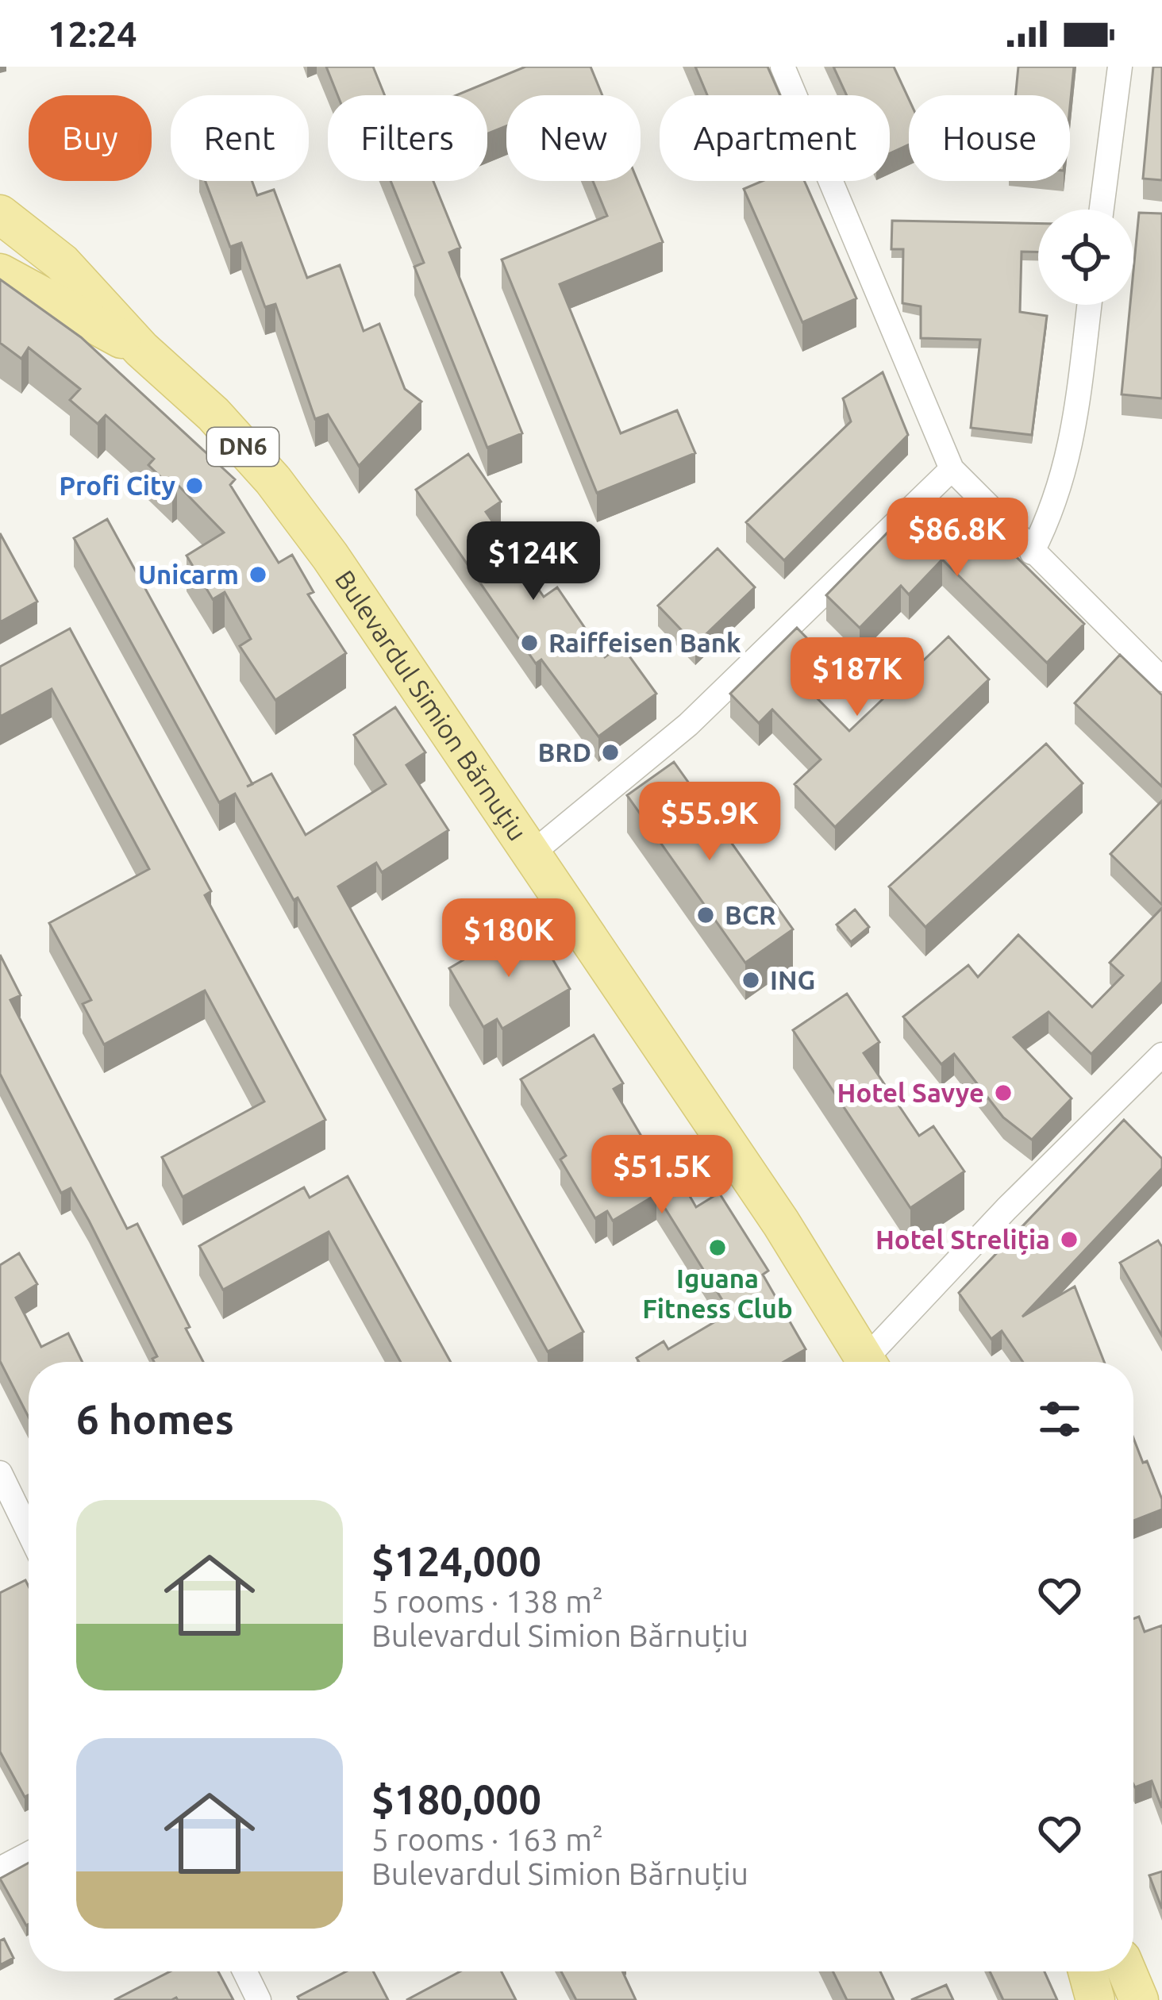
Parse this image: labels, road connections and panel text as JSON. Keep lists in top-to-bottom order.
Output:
{
  "streets": {
    "main road": ["DN6", "Bulevardul Simion Bărnuțiu"]
  },
  "places": [
    "Profi City",
    "Unicarm",
    "Raiffeisen Bank",
    "BRD",
    "BCR",
    "ING",
    "Hotel Savye",
    "Hotel Streliția",
    "Iguana Fitness Club"
  ],
  "page": {
    "status": "12:24",
    "chip": [
      "Buy",
      "Rent",
      "Filters",
      "New",
      "Apartment",
      "House"
    ],
    "price": [
      "$86.8K",
      "$124K",
      "$187K",
      "$55.9K",
      "$180K",
      "$51.5K"
    ],
    "heading": "6 homes",
    "list": [
      {
        "name": "$124,000",
        "note": "5 rooms · 138 m² · Bulevardul Simion Bărnuțiu"
      },
      {
        "name": "$180,000",
        "note": "5 rooms · 163 m² · Bulevardul Simion Bărnuțiu"
      }
    ]
  }
}
